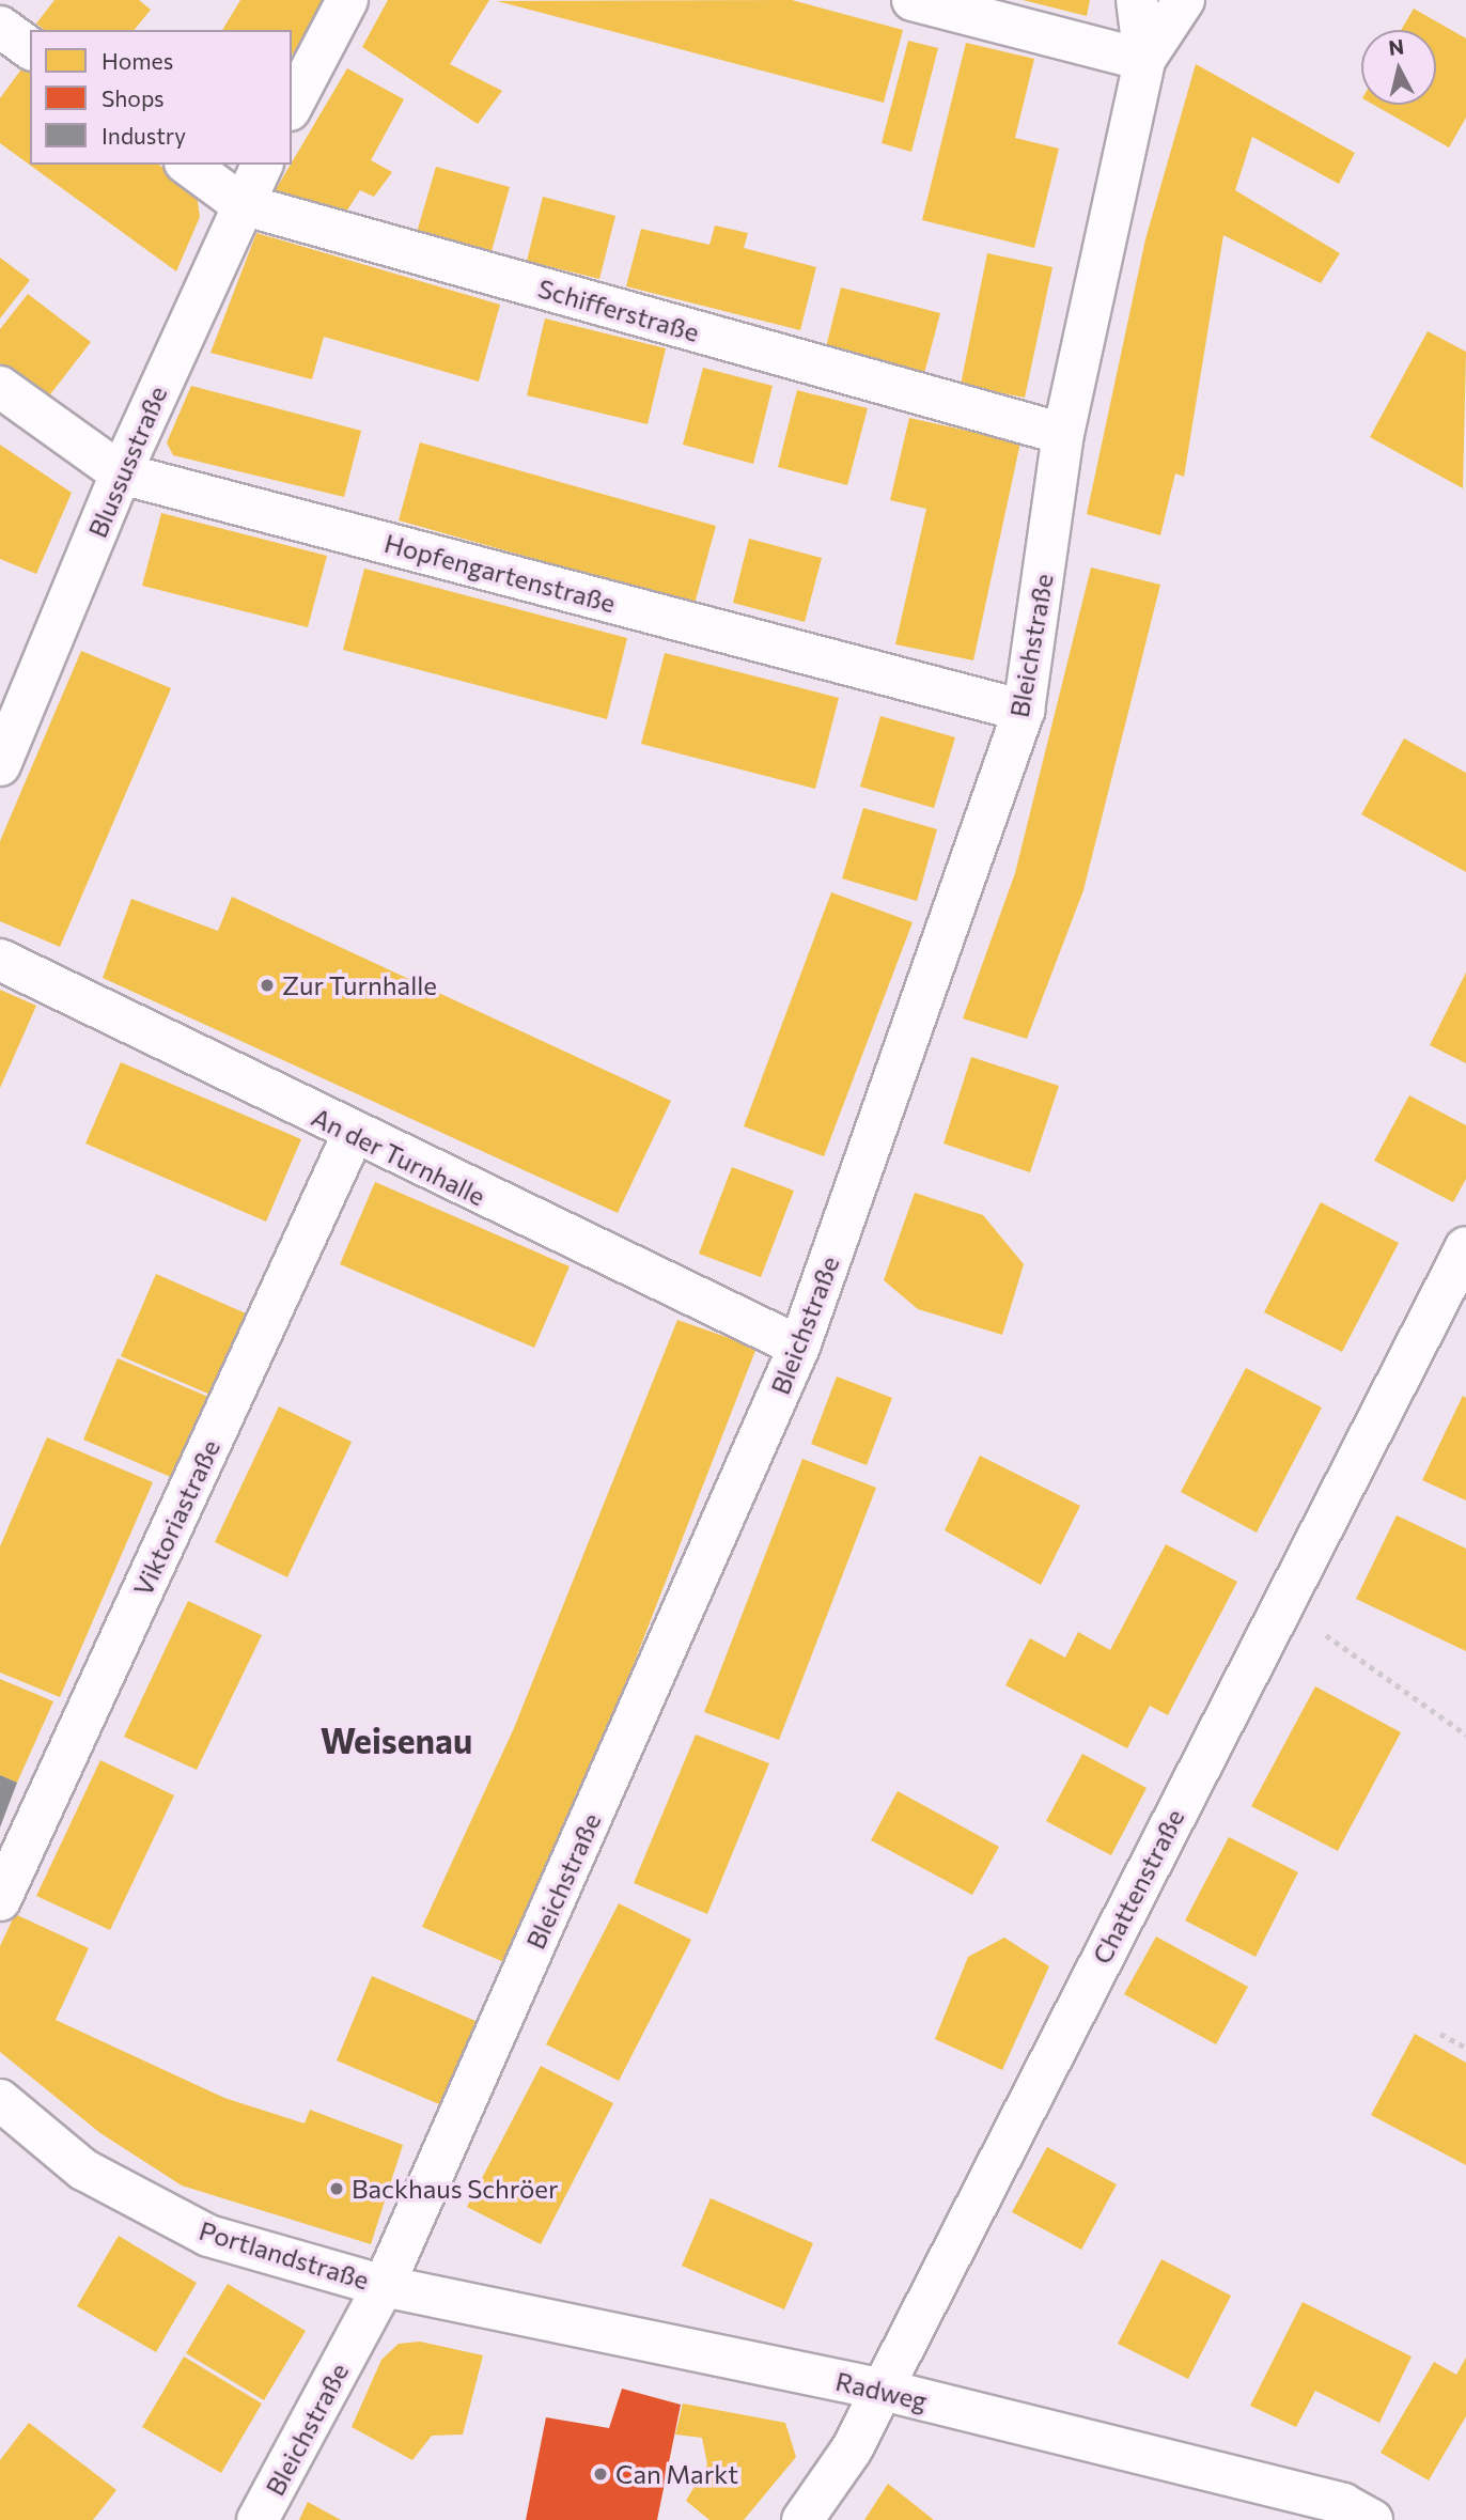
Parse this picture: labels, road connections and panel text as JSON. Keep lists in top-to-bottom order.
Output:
{
  "streets": {
    "street": [
      "Schifferstraße",
      "Blussusstraße",
      "Hopfengartenstraße",
      "Bleichstraße",
      "An der Turnhalle",
      "Viktoriastraße",
      "Chattenstraße",
      "Portlandstraße",
      "Radweg"
    ]
  },
  "crossings": [
    ["Schifferstraße", "Blussusstraße"],
    ["Schifferstraße", "Bleichstraße"],
    ["Blussusstraße", "Hopfengartenstraße"],
    ["Hopfengartenstraße", "Bleichstraße"],
    ["Bleichstraße", "An der Turnhalle"],
    ["Bleichstraße", "Portlandstraße"],
    ["Bleichstraße", "Radweg"],
    ["An der Turnhalle", "Viktoriastraße"],
    ["Chattenstraße", "Radweg"],
    ["Portlandstraße", "Radweg"]
  ],
  "districts": ["Weisenau"],
  "places": ["Zur Turnhalle", "Backhaus Schröer", "Can Markt"],
  "legend": ["Homes", "Shops", "Industry"],
  "north": "top"
}
